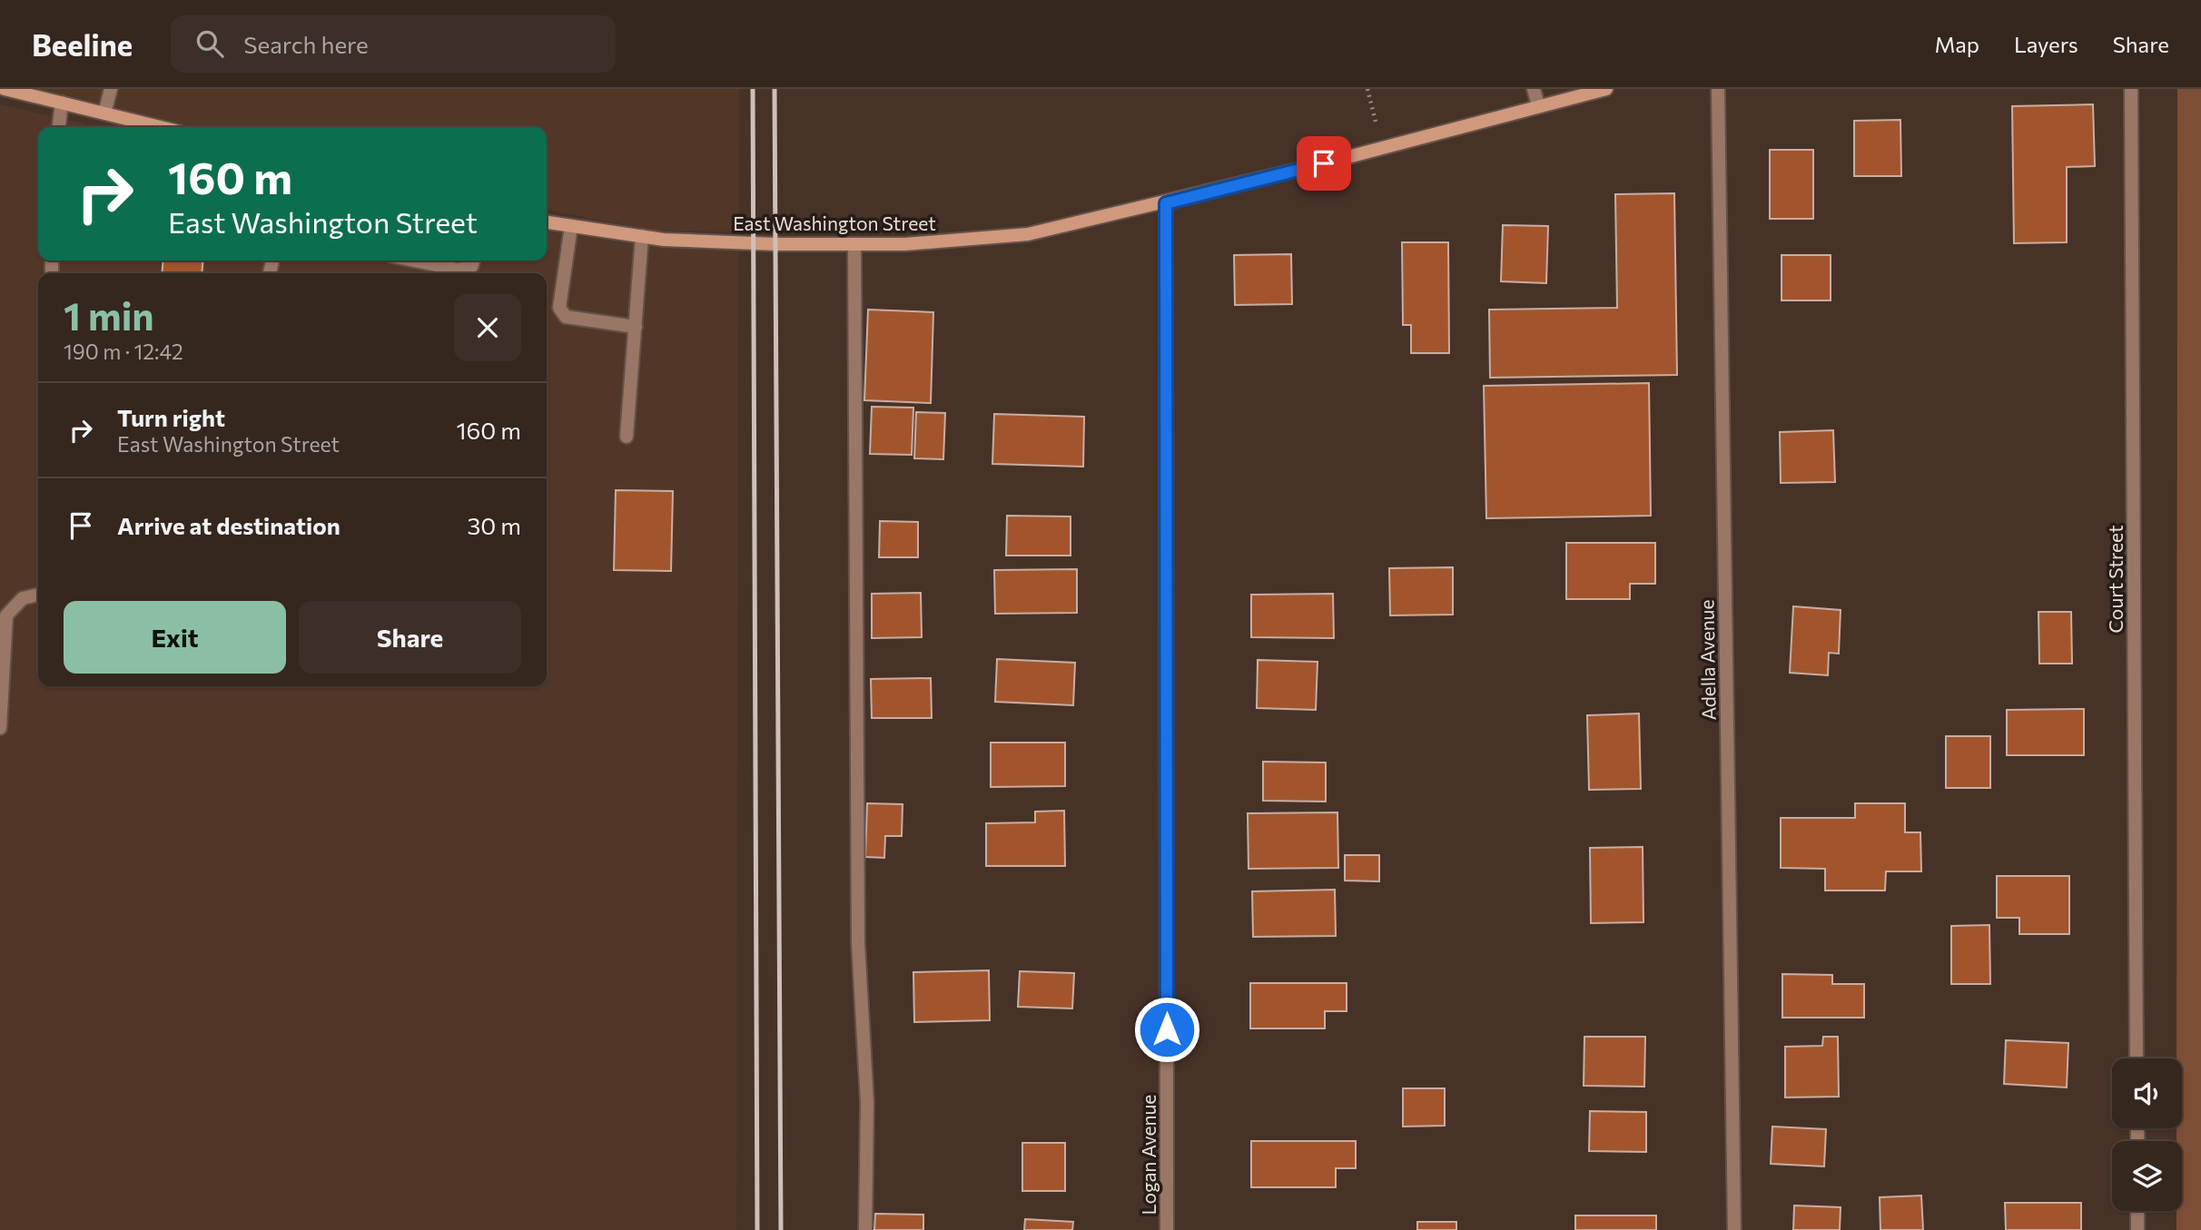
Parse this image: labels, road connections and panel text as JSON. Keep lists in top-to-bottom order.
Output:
{
  "streets": {
    "street": [
      "East Washington Street",
      "Court Street",
      "Adella Avenue",
      "Logan Avenue"
    ]
  },
  "crossings": [
    ["East Washington Street", "Logan Avenue"]
  ],
  "page": {
    "header": "Beeline",
    "search": "Search here",
    "nav": ["Map", "Layers", "Share"],
    "turn": ["160 m", "East Washington Street"],
    "heading": ["1 min", "190 m · 12:42"],
    "list": [
      {
        "name": "Turn right",
        "note": "East Washington Street",
        "value": "160 m"
      },
      {
        "name": "Arrive at destination",
        "value": "30 m"
      }
    ],
    "buttons": ["Exit", "Share"]
  }
}
